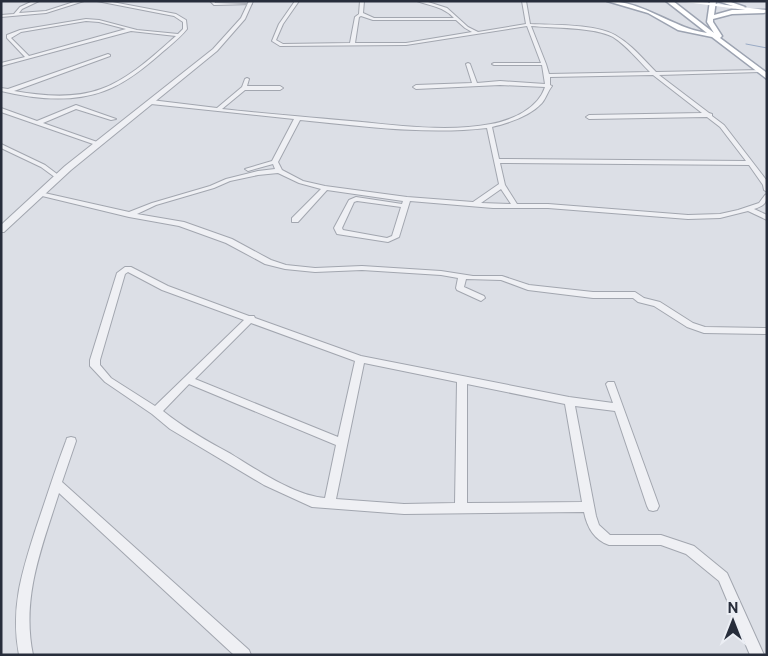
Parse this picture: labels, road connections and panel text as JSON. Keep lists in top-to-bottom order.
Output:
{
  "north": "top"
}
